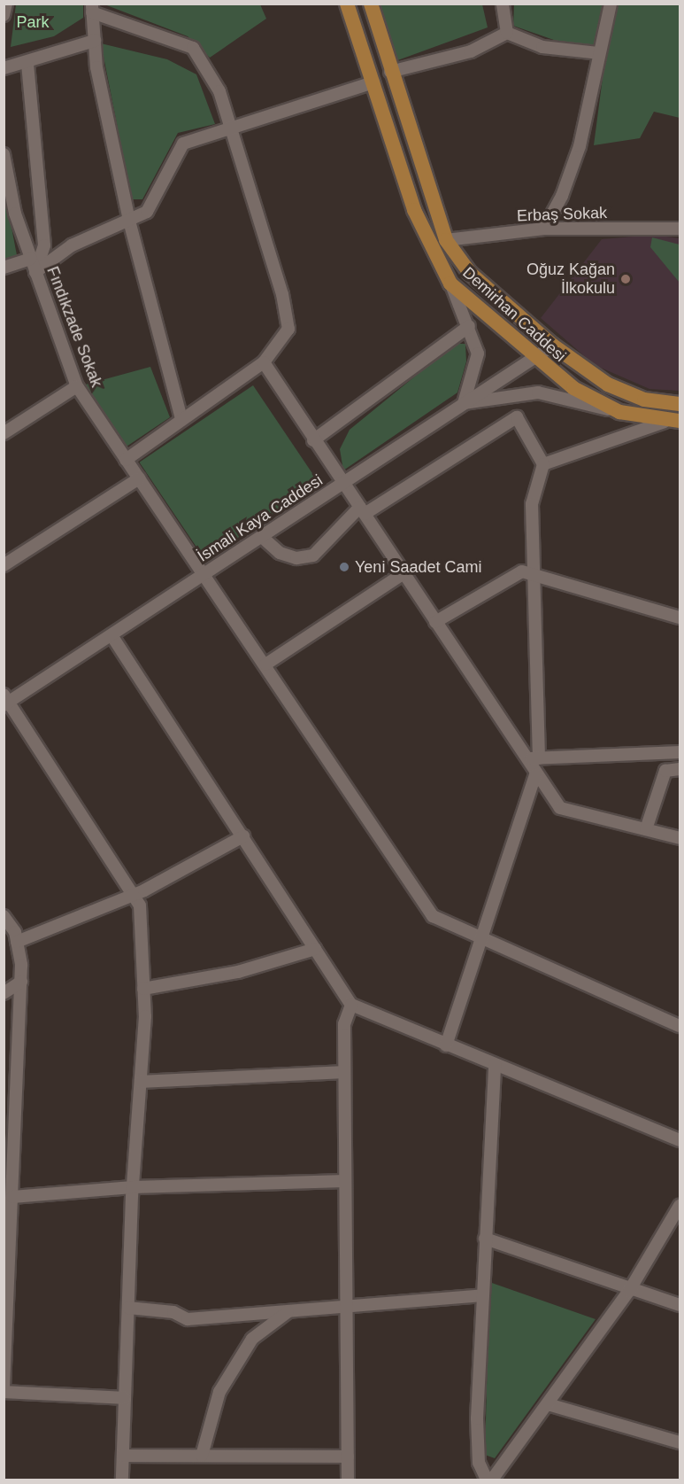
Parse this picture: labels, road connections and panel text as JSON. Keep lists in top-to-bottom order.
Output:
{
  "streets": {
    "main road": ["Demirhan Caddesi"],
    "street": ["Erbaş Sokak", "Fındıkzade Sokak", "İsmali Kaya Caddesi"]
  },
  "crossings": [
    ["Erbaş Sokak", "Demirhan Caddesi"],
    ["Demirhan Caddesi", "İsmali Kaya Caddesi"],
    ["Fındıkzade Sokak", "İsmali Kaya Caddesi"]
  ],
  "parks": ["Park"],
  "places": ["Oğuz Kağan İlkokulu", "Yeni Saadet Cami"]
}
